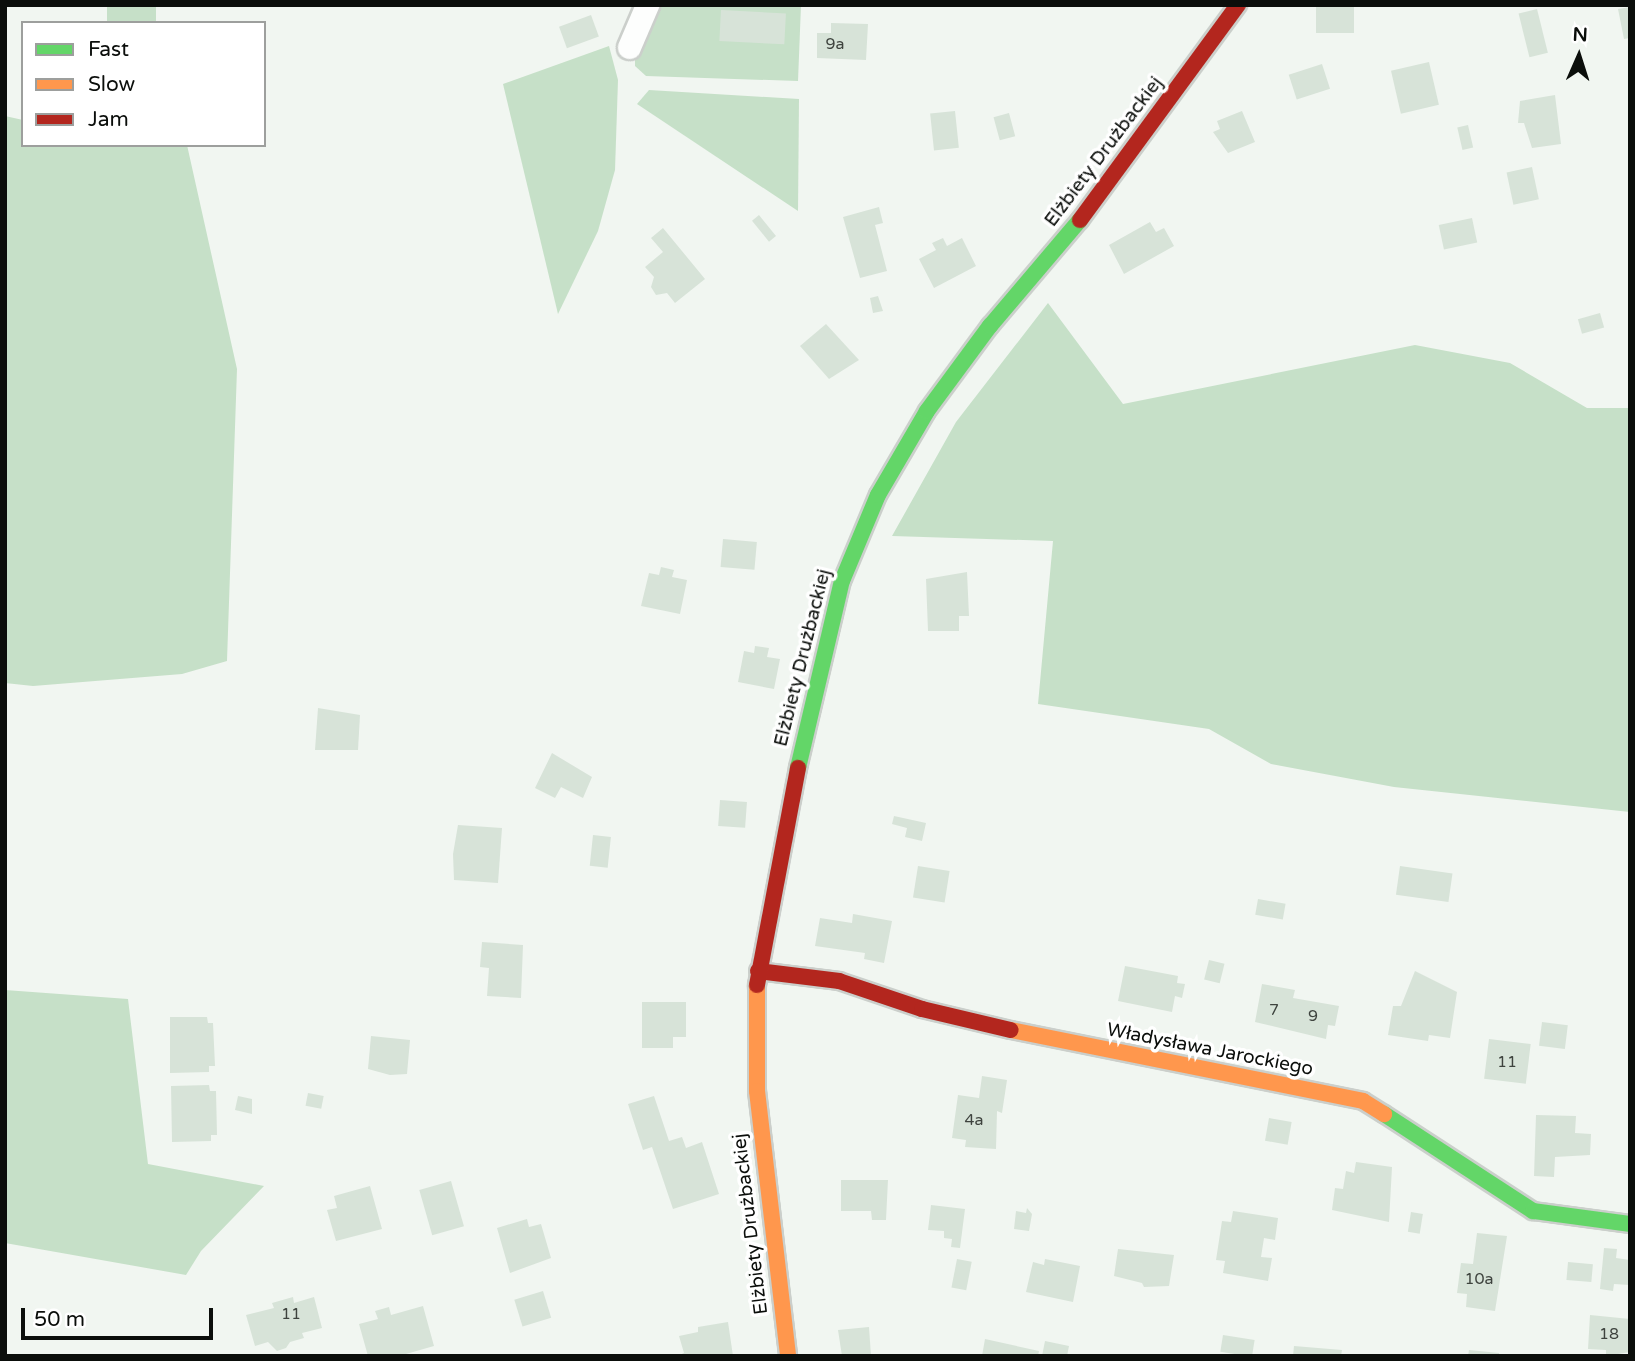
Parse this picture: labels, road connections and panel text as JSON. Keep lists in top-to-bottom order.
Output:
{
  "streets": {
    "street": ["Elżbiety Drużbackiej", "Władysława Jarockiego"]
  },
  "crossings": [
    ["Elżbiety Drużbackiej", "Władysława Jarockiego"]
  ],
  "house_numbers": [
    "9a",
    "7",
    "9",
    "11",
    "4a",
    "10a",
    "11",
    "18"
  ],
  "legend": ["Fast", "Slow", "Jam"],
  "scale_bar": "50 m",
  "north": "top"
}
